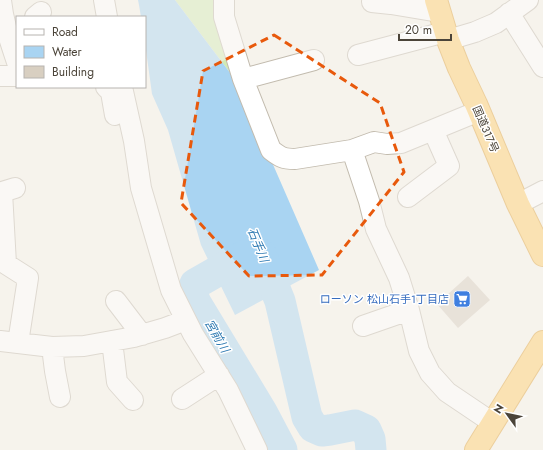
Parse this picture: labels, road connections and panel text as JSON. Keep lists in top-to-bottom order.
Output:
{
  "streets": {
    "highway": ["国道317号"]
  },
  "water": ["石手川", "宮前川"],
  "places": {
    "supermarket": ["ローソン 松山石手1丁目店"]
  },
  "legend": ["Road", "Water", "Building"],
  "scale_bar": "20 m",
  "north": "top left"
}
